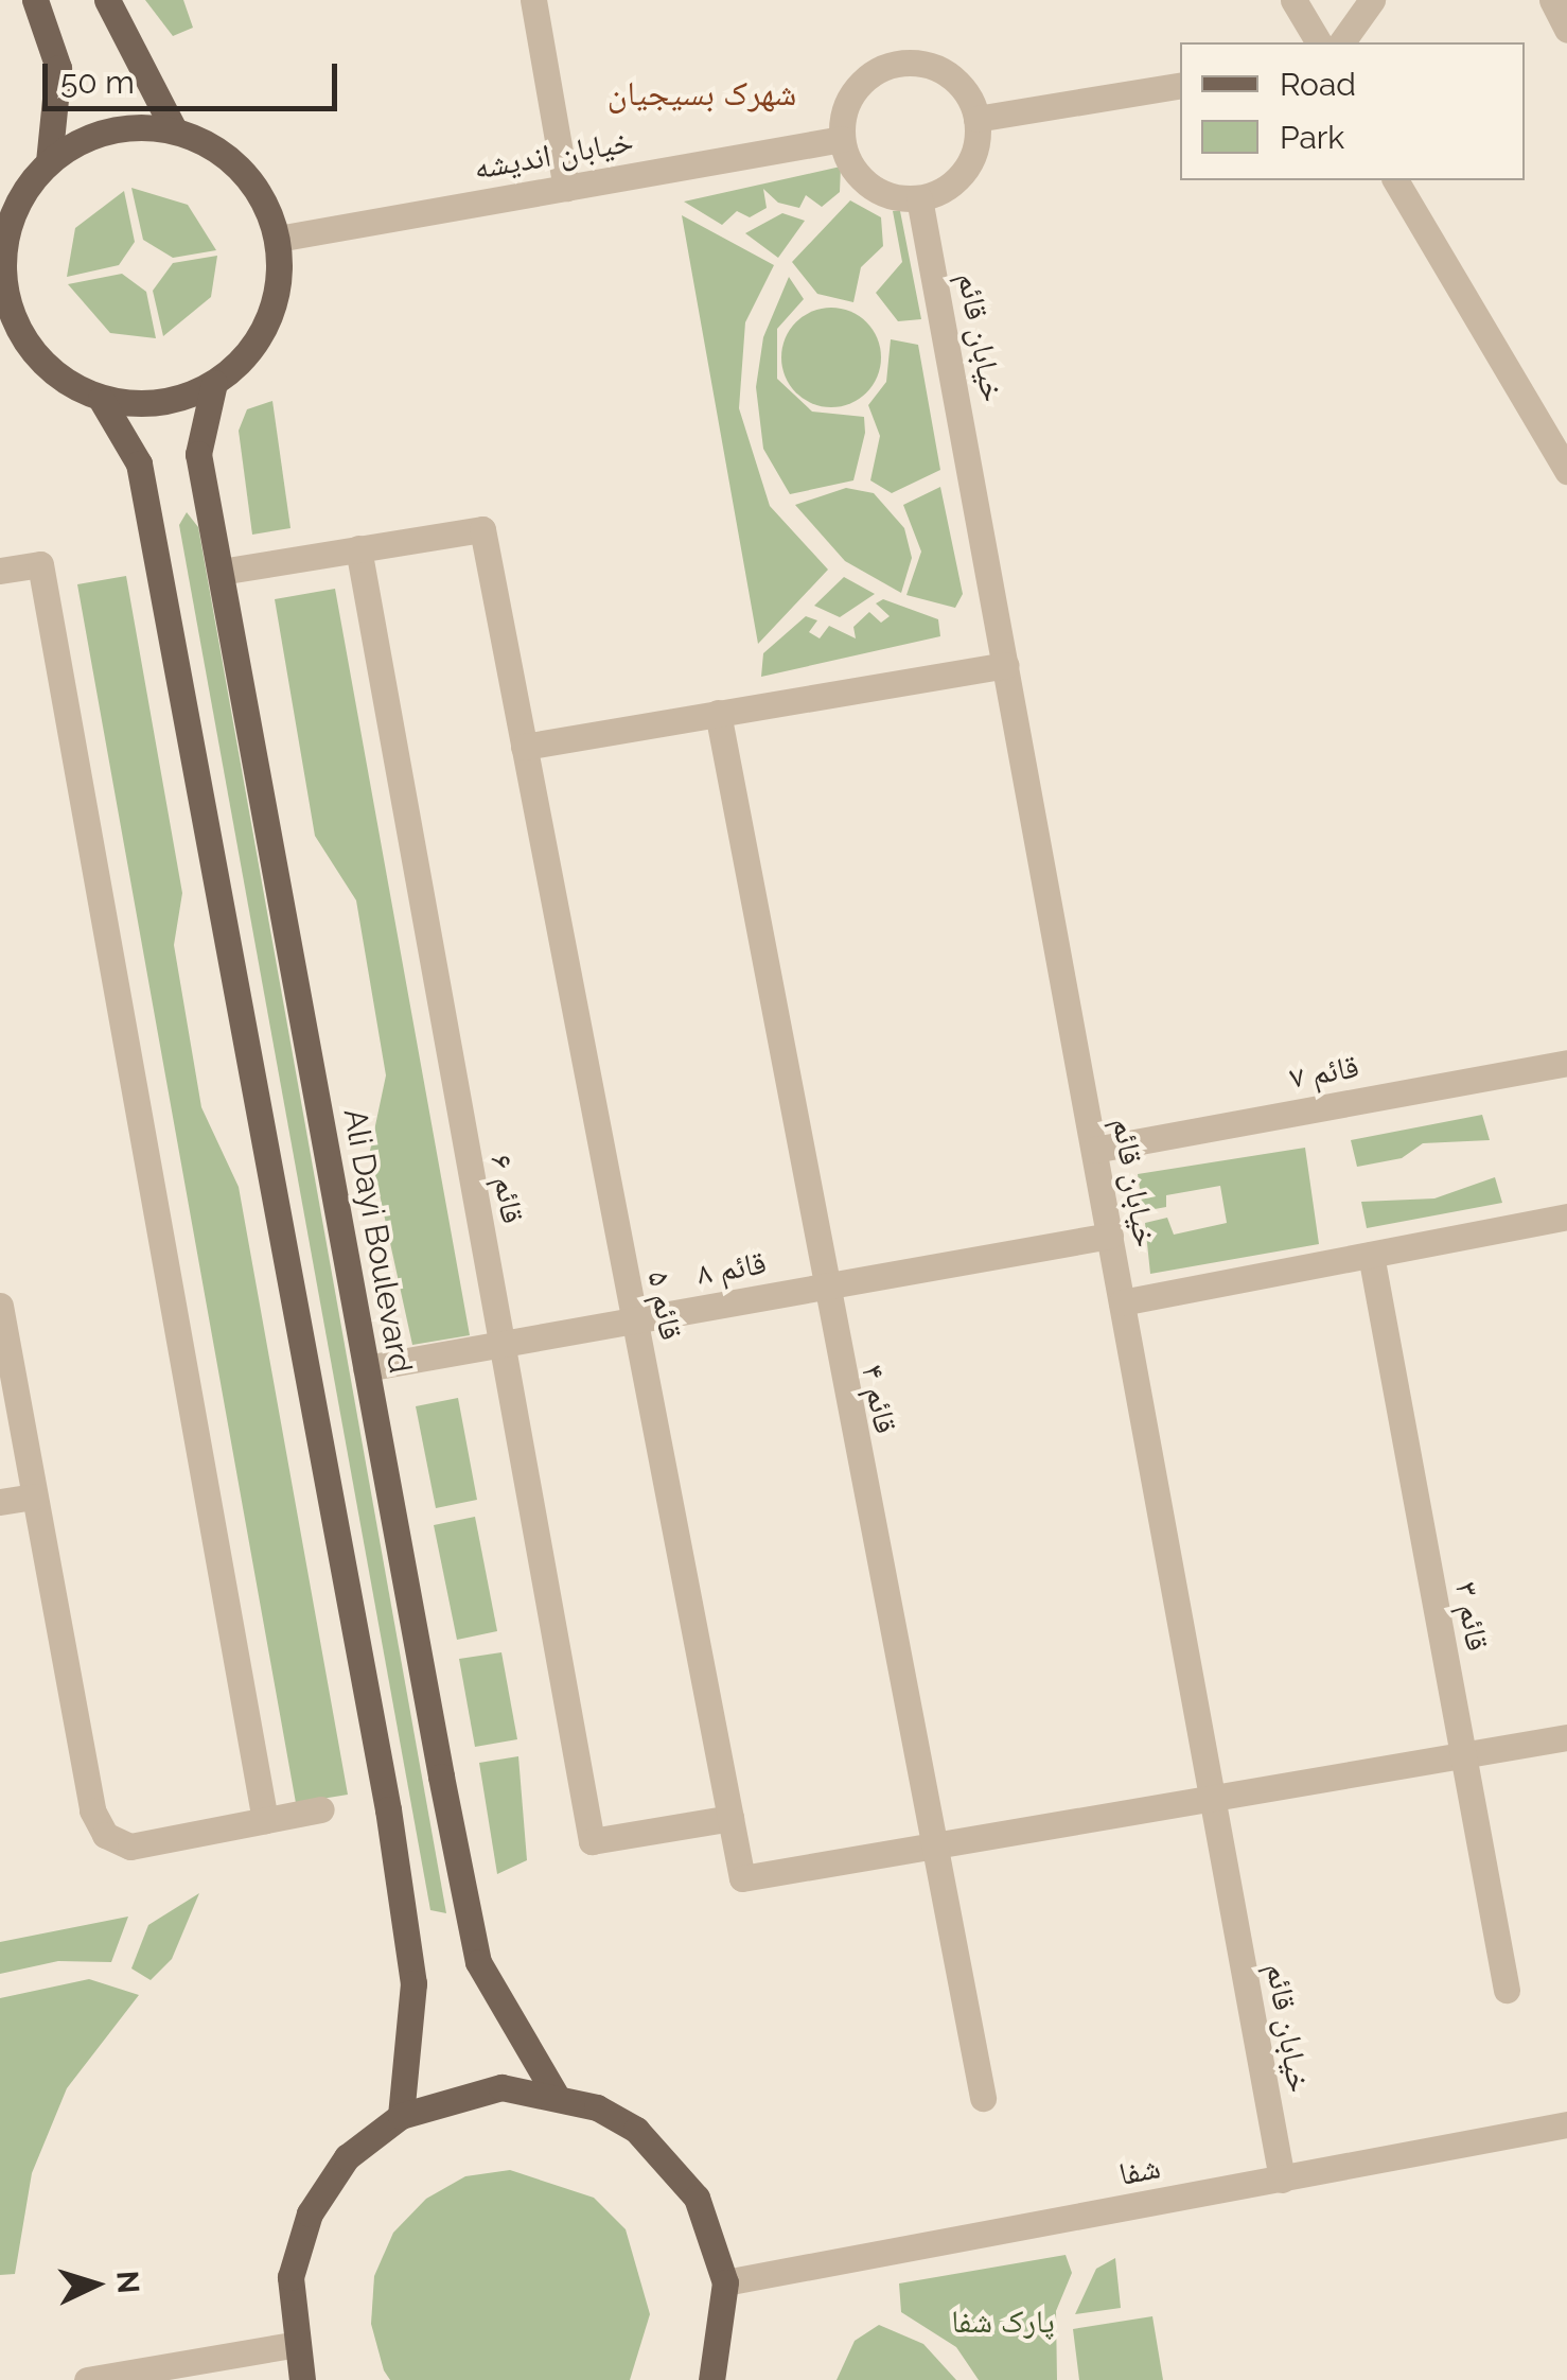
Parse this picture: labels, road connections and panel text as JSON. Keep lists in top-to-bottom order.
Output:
{
  "streets": {
    "main road": ["Ali Dayi Boulevard"],
    "street": [
      "خیابان اندیشه",
      "خیابان قائم",
      "قائم ۷",
      "قائم ۶",
      "قائم ۸",
      "قائم ۵",
      "قائم ۴",
      "قائم ۳",
      "شفا"
    ]
  },
  "crossings": [
    ["خیابان اندیشه", "خیابان قائم"],
    ["خیابان اندیشه", "Ali Dayi Boulevard"],
    ["خیابان قائم", "قائم ۷"],
    ["خیابان قائم", "قائم ۸"],
    ["خیابان قائم", "شفا"],
    ["قائم ۶", "قائم ۸"],
    ["قائم ۶", "قائم ۵"],
    ["Ali Dayi Boulevard", "قائم ۸"],
    ["قائم ۸", "قائم ۵"],
    ["قائم ۸", "قائم ۴"],
    ["قائم ۵", "قائم ۴"]
  ],
  "districts": ["شهرک بسیجیان"],
  "parks": ["پارک شفا"],
  "legend": ["Road", "Park"],
  "scale_bar": "50 m",
  "north": "right"
}
